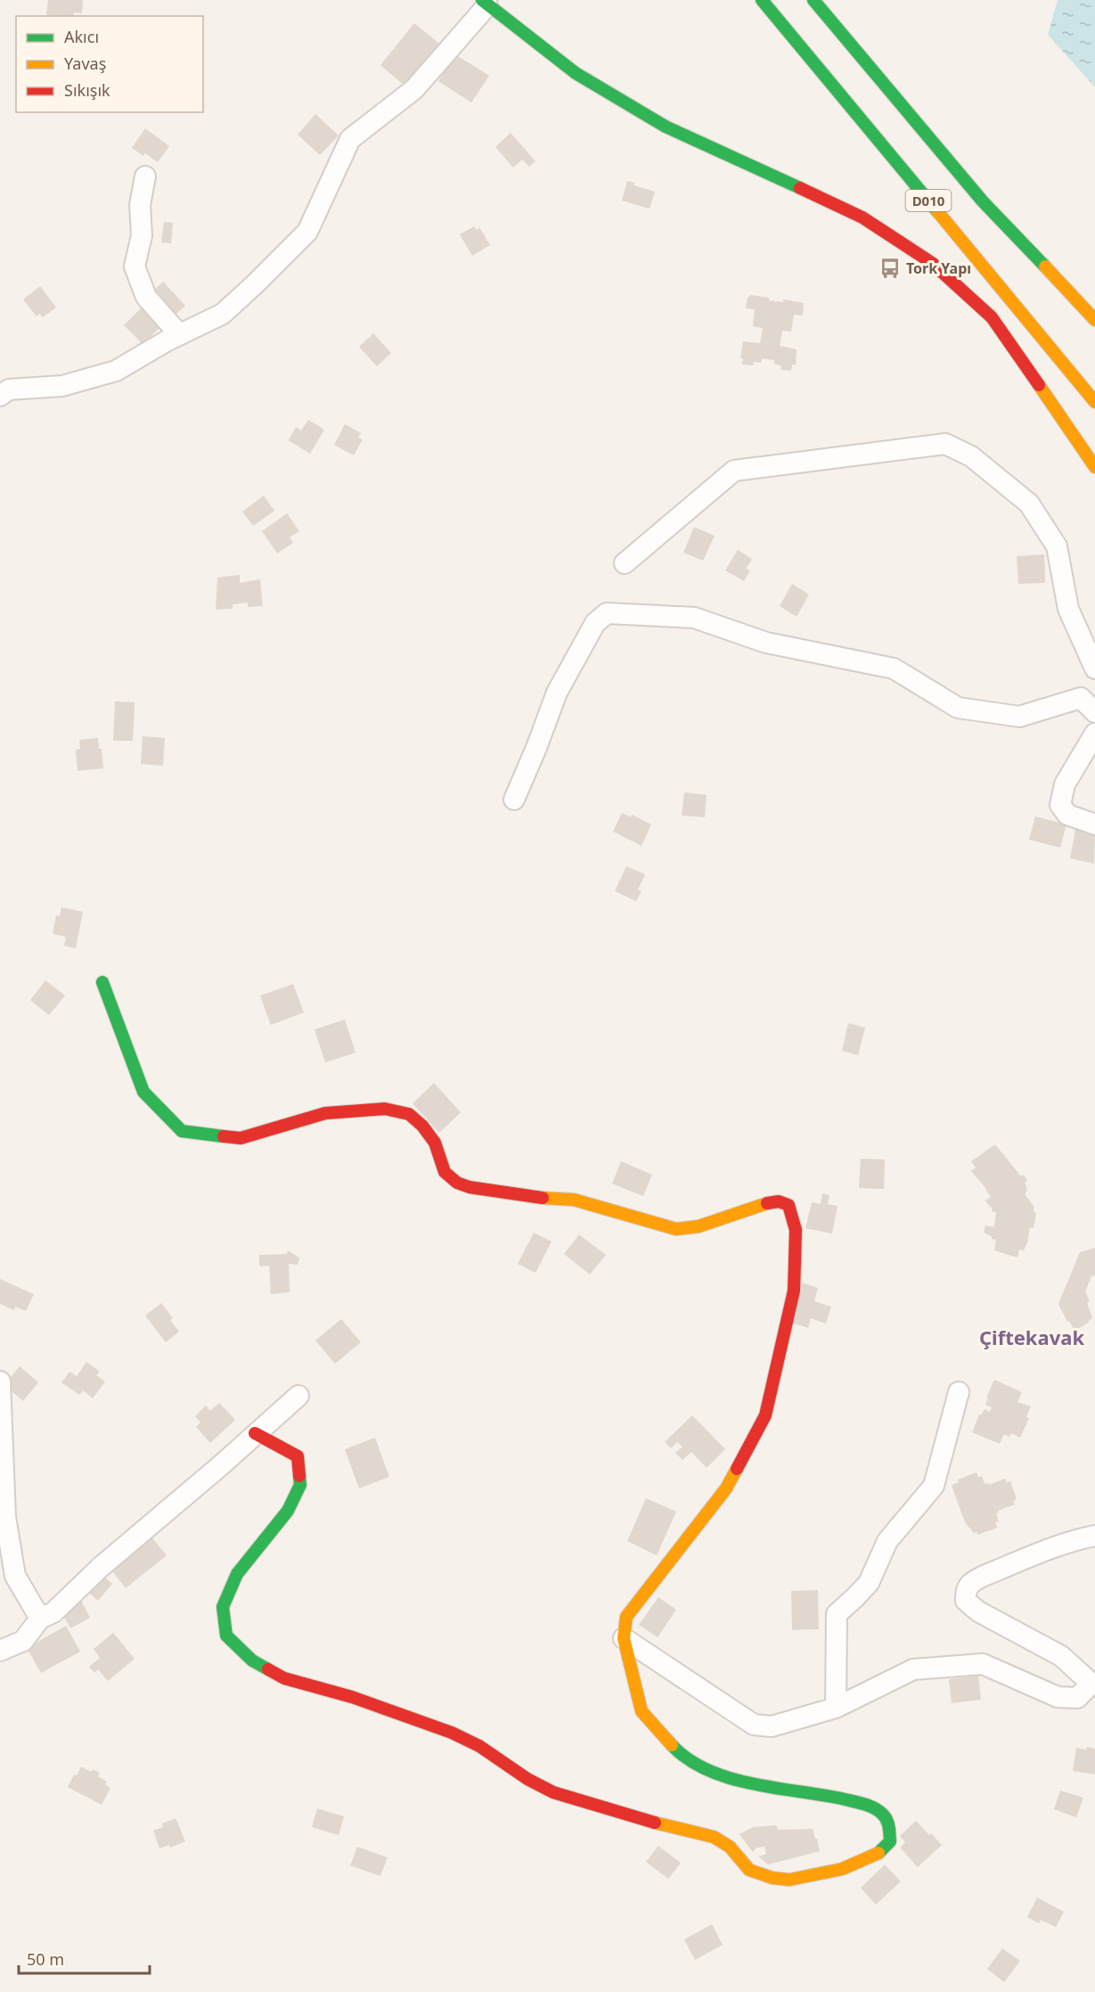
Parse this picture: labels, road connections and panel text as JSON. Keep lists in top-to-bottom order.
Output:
{
  "streets": {
    "main road": ["D010"]
  },
  "districts": ["Çiftekavak"],
  "places": {
    "bus stop": ["Tork Yapı"]
  },
  "legend": ["Akıcı", "Yavaş", "Sıkışık"],
  "scale_bar": "50 m"
}
